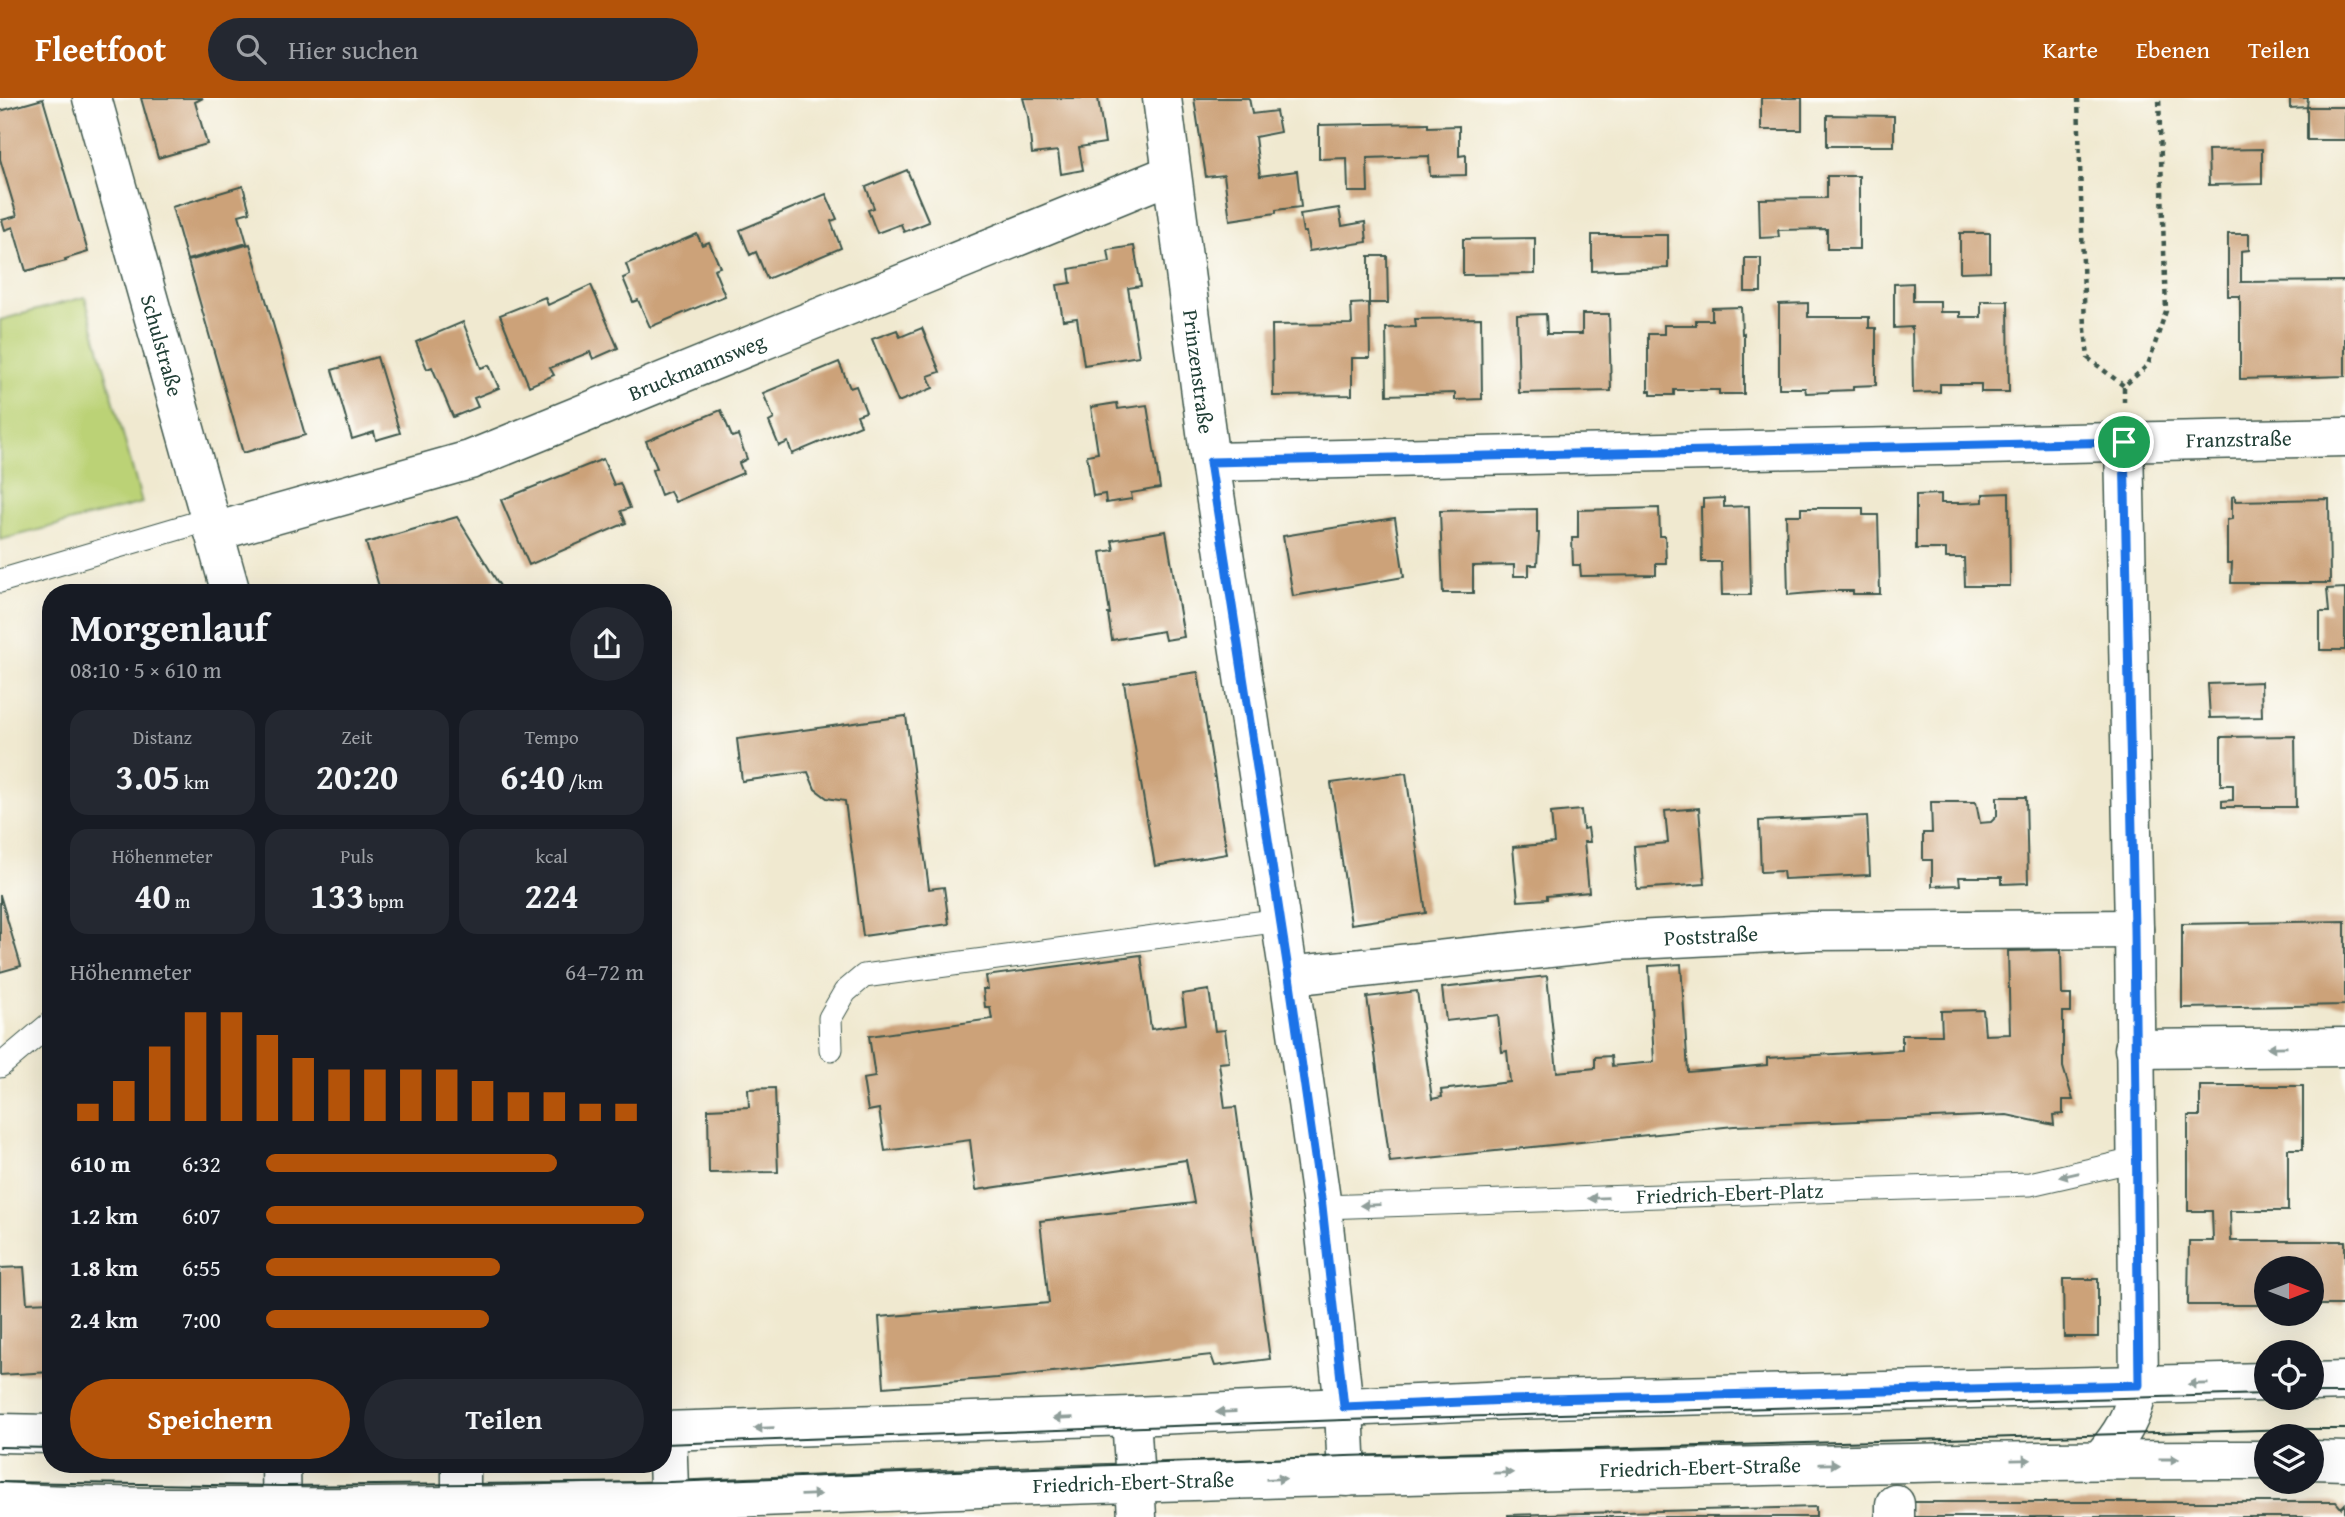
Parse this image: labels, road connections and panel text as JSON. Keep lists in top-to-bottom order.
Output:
{
  "streets": {
    "street": [
      "Schulstraße",
      "Bruckmannsweg",
      "Prinzenstraße",
      "Franzstraße",
      "Poststraße",
      "Friedrich-Ebert-Straße"
    ],
    "lane": ["Friedrich-Ebert-Platz"]
  },
  "crossings": [
    ["Schulstraße", "Bruckmannsweg"],
    ["Bruckmannsweg", "Prinzenstraße"],
    ["Prinzenstraße", "Franzstraße"],
    ["Prinzenstraße", "Poststraße"],
    ["Prinzenstraße", "Friedrich-Ebert-Platz"],
    ["Prinzenstraße", "Friedrich-Ebert-Straße"]
  ],
  "one_way": ["Friedrich-Ebert-Platz"],
  "north": "right",
  "page": {
    "header": "Fleetfoot",
    "search": "Hier suchen",
    "nav": ["Karte", "Ebenen", "Teilen"],
    "heading": ["Morgenlauf", "08:10 · 5 × 610 m"],
    "stats": [
      ["Distanz", "3.05 km"],
      ["Zeit", "20:20"],
      ["Tempo", "6:40 /km"],
      ["Höhenmeter", "40 m"],
      ["Puls", "133 bpm"],
      ["kcal", "224"]
    ],
    "chart": ["Höhenmeter", "64–72 m"],
    "list": [
      {
        "name": "610 m",
        "note": "6:32"
      },
      {
        "name": "1.2 km",
        "note": "6:07"
      },
      {
        "name": "1.8 km",
        "note": "6:55"
      },
      {
        "name": "2.4 km",
        "note": "7:00"
      }
    ],
    "buttons": ["Speichern", "Teilen"]
  }
}
